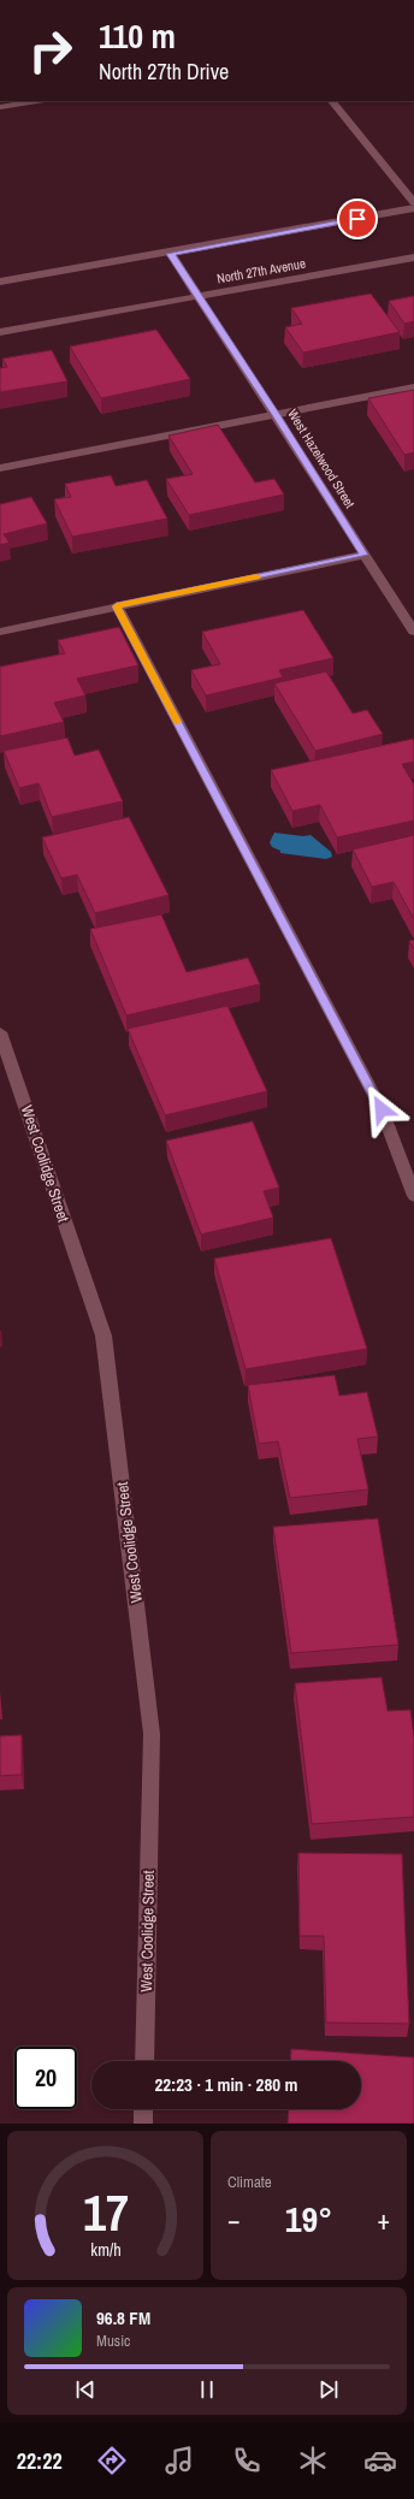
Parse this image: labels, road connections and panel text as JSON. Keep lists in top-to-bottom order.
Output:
{
  "streets": {
    "street": ["North 27th Avenue", "West Hazelwood Street", "West Coolidge Street"]
  },
  "crossings": [
    ["North 27th Avenue", "West Hazelwood Street"]
  ],
  "page": {
    "turn": ["110 m", "North 27th Drive"],
    "limit": "20",
    "trip": "22:23 · 1 min · 280 m",
    "tile": "Climate",
    "heat": ["−", "19°", "+"],
    "song": ["96.8 FM", "Music"],
    "tabs": "22:22",
    "gauge": ["17", "km/h"]
  }
}
